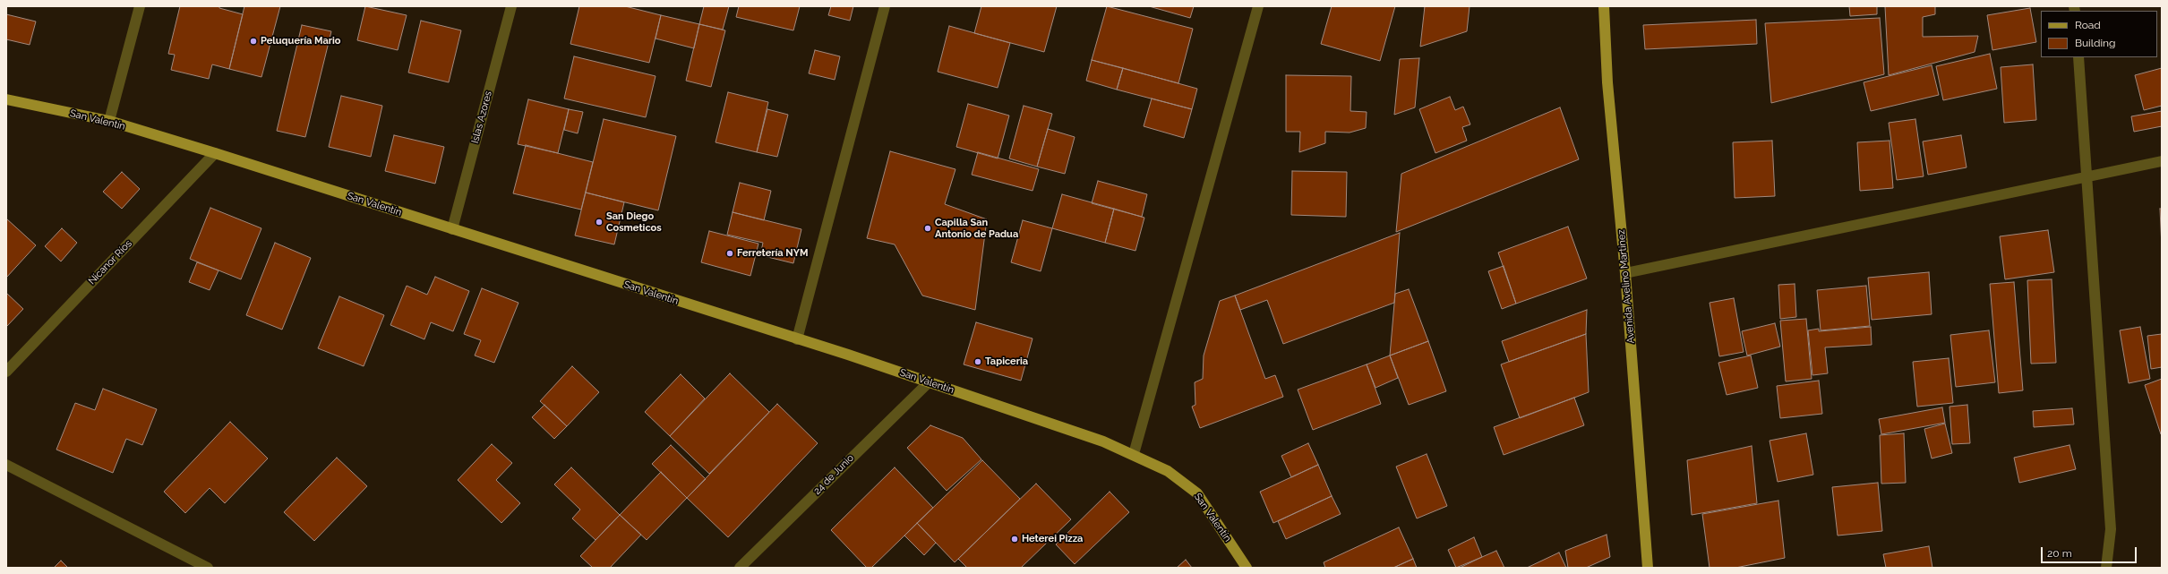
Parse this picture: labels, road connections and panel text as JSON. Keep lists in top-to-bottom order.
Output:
{
  "streets": {
    "main road": ["San Valentín", "Avenida Avelino Martinez"],
    "street": ["Islas Azores", "Nicanor Ríos", "24 de Junio"]
  },
  "crossings": [
    ["Islas Azores", "San Valentín"],
    ["San Valentín", "Nicanor Ríos"],
    ["San Valentín", "24 de Junio"]
  ],
  "places": [
    "Peluquería Mario",
    "San Diego Cosmeticos",
    "Capilla San Antonio de Padua",
    "Ferretería NYM",
    "Tapiceria",
    "Heterei Pizza"
  ],
  "legend": ["Road", "Building"],
  "scale_bar": "20 m"
}
